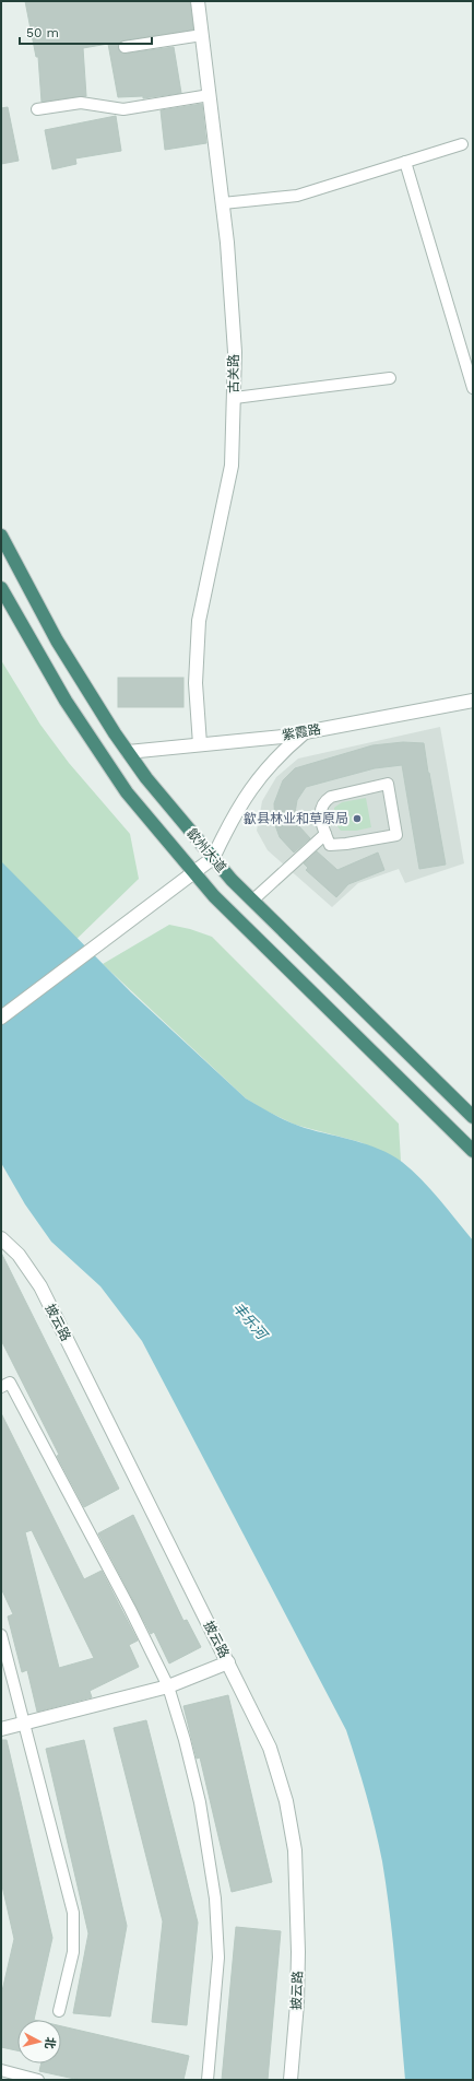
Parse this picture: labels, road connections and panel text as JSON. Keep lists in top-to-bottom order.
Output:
{
  "streets": {
    "highway": ["歙州大道"],
    "street": ["古关路", "紫霞路", "披云路"]
  },
  "crossings": [
    ["古关路", "紫霞路"],
    ["紫霞路", "歙州大道"]
  ],
  "water": ["丰乐河"],
  "places": ["歙县林业和草原局"],
  "scale_bar": "50 m",
  "north": "right"
}
